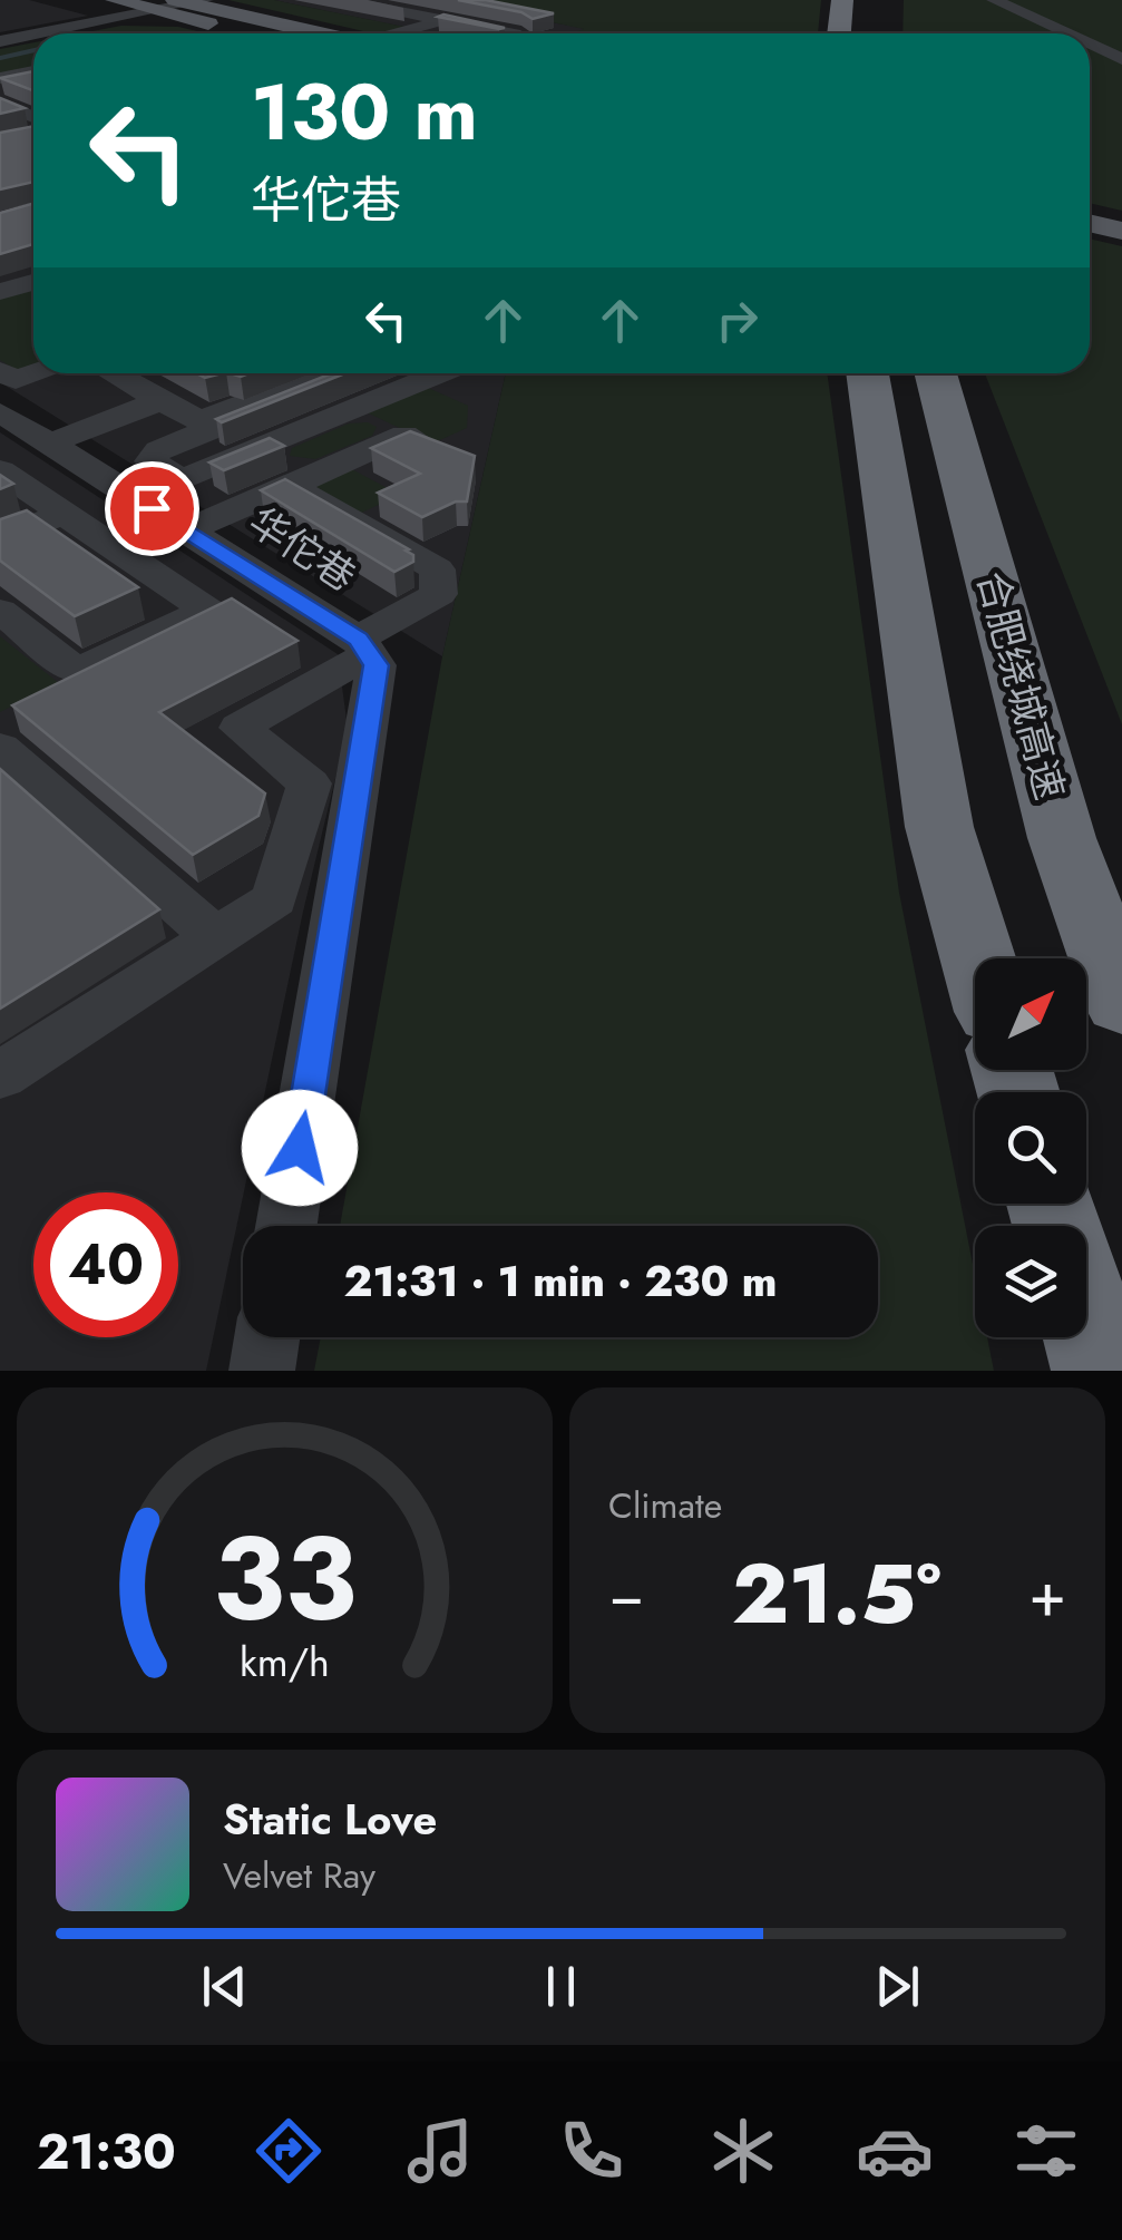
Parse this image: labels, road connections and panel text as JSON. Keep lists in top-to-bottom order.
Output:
{
  "streets": {
    "highway": ["合肥绕城高速"],
    "street": ["华佗巷"]
  },
  "north": "top right",
  "page": {
    "turn": ["130 m", "华佗巷"],
    "limit": "40",
    "trip": "21:31 · 1 min · 230 m",
    "tile": "Climate",
    "heat": ["−", "21.5°", "+"],
    "song": ["Static Love", "Velvet Ray"],
    "tabs": "21:30",
    "gauge": ["33", "km/h"]
  }
}
